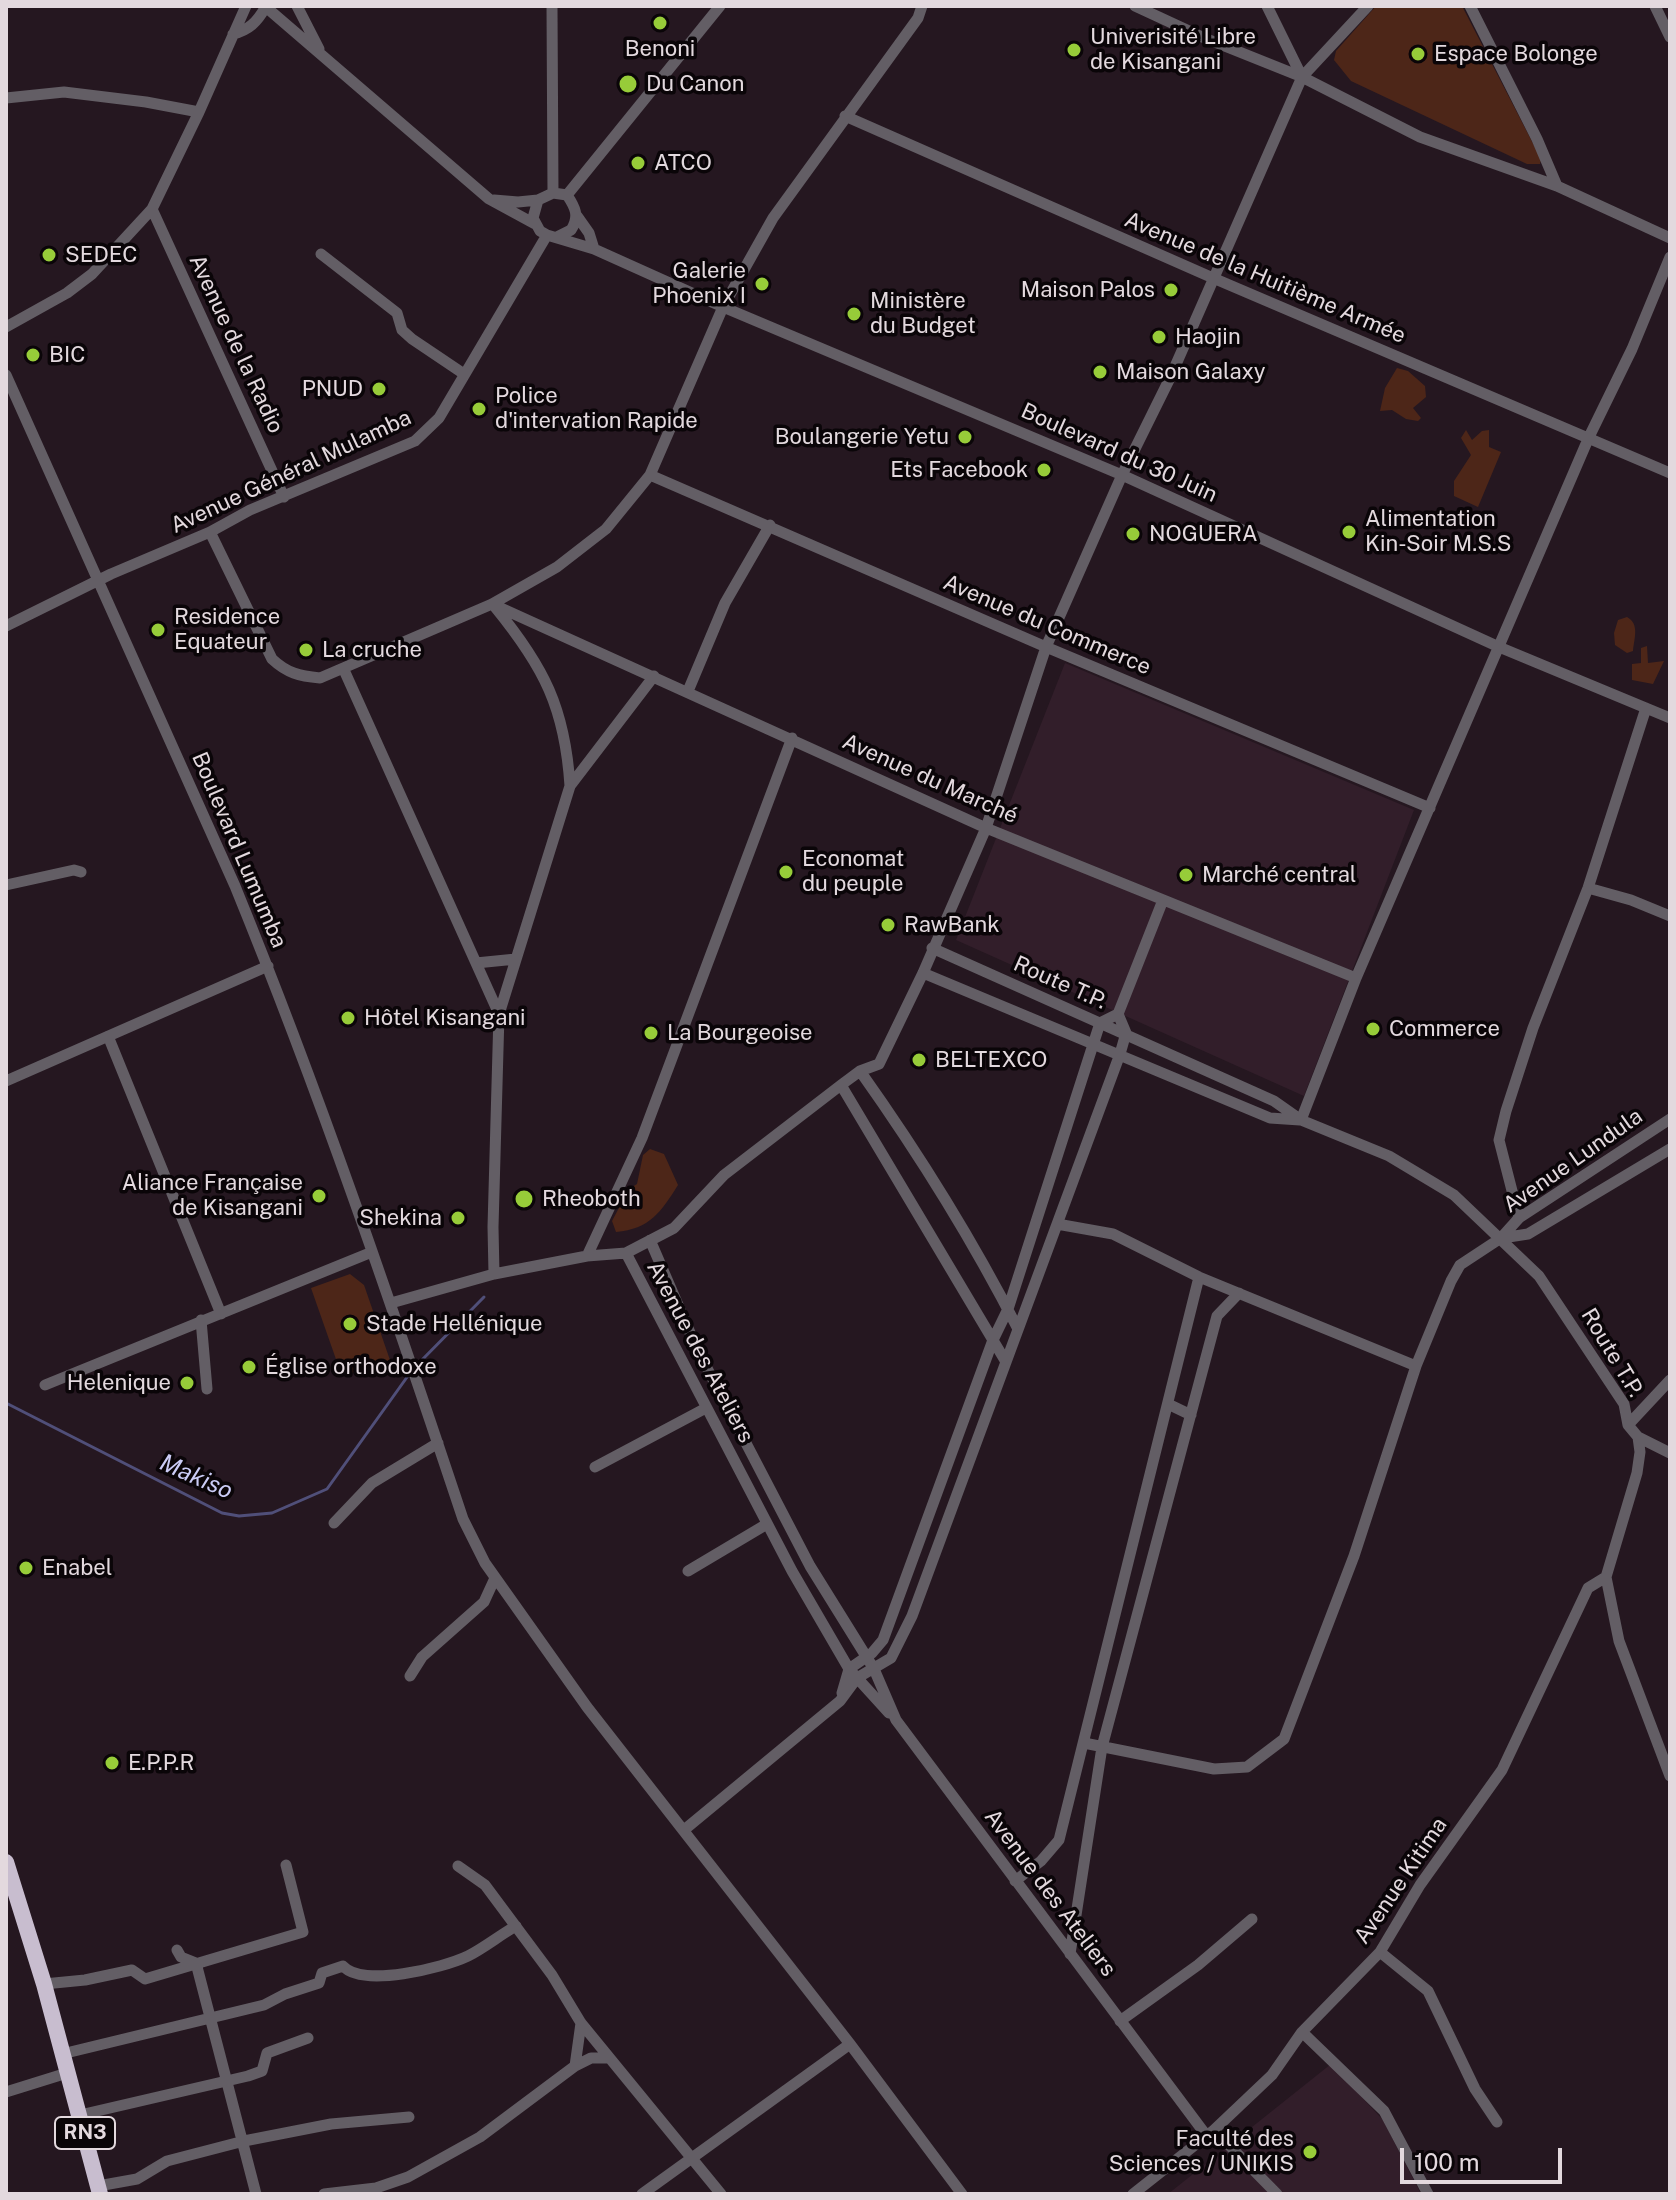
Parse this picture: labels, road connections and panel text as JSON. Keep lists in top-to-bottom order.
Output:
{
  "streets": {
    "highway": ["RN3"],
    "street": [
      "Avenue de la Huitième Armée",
      "Avenue de la Radio",
      "Boulevard du 30 Juin",
      "Avenue Général Mulamba",
      "Avenue du Commerce",
      "Avenue du Marché",
      "Boulevard Lumumba",
      "Route T.P.",
      "Avenue Lundula",
      "Avenue des Ateliers",
      "Avenue Kitima"
    ]
  },
  "crossings": [
    ["Avenue de la Radio", "Avenue Général Mulamba"],
    ["Boulevard du 30 Juin", "Avenue Général Mulamba"],
    ["Avenue Général Mulamba", "Boulevard Lumumba"],
    ["Route T.P.", "Avenue Lundula"],
    ["Avenue des Ateliers", "Avenue Kitima"]
  ],
  "water": ["Makiso"],
  "places": [
    "Benoni",
    "Univerisité Libre de Kisangani",
    "Espace Bolonge",
    "Du Canon",
    "ATCO",
    "SEDEC",
    "Galerie Phoenix I",
    "Maison Palos",
    "Ministère du Budget",
    "Haojin",
    "BIC",
    "Maison Galaxy",
    "PNUD",
    "Police d'intervation Rapide",
    "Boulangerie Yetu",
    "Ets Facebook",
    "Alimentation Kin-Soir M.S.S",
    "NOGUERA",
    "Residence Equateur",
    "La cruche",
    "Economat du peuple",
    "Marché central",
    "RawBank",
    "Hôtel Kisangani",
    "Commerce",
    "La Bourgeoise",
    "BELTEXCO",
    "Aliance Française de Kisangani",
    "Rheoboth",
    "Shekina",
    "Stade Hellénique",
    "Église orthodoxe",
    "Helenique",
    "Enabel",
    "E.P.P.R",
    "Faculté des Sciences / UNIKIS"
  ],
  "scale_bar": "100 m"
}
